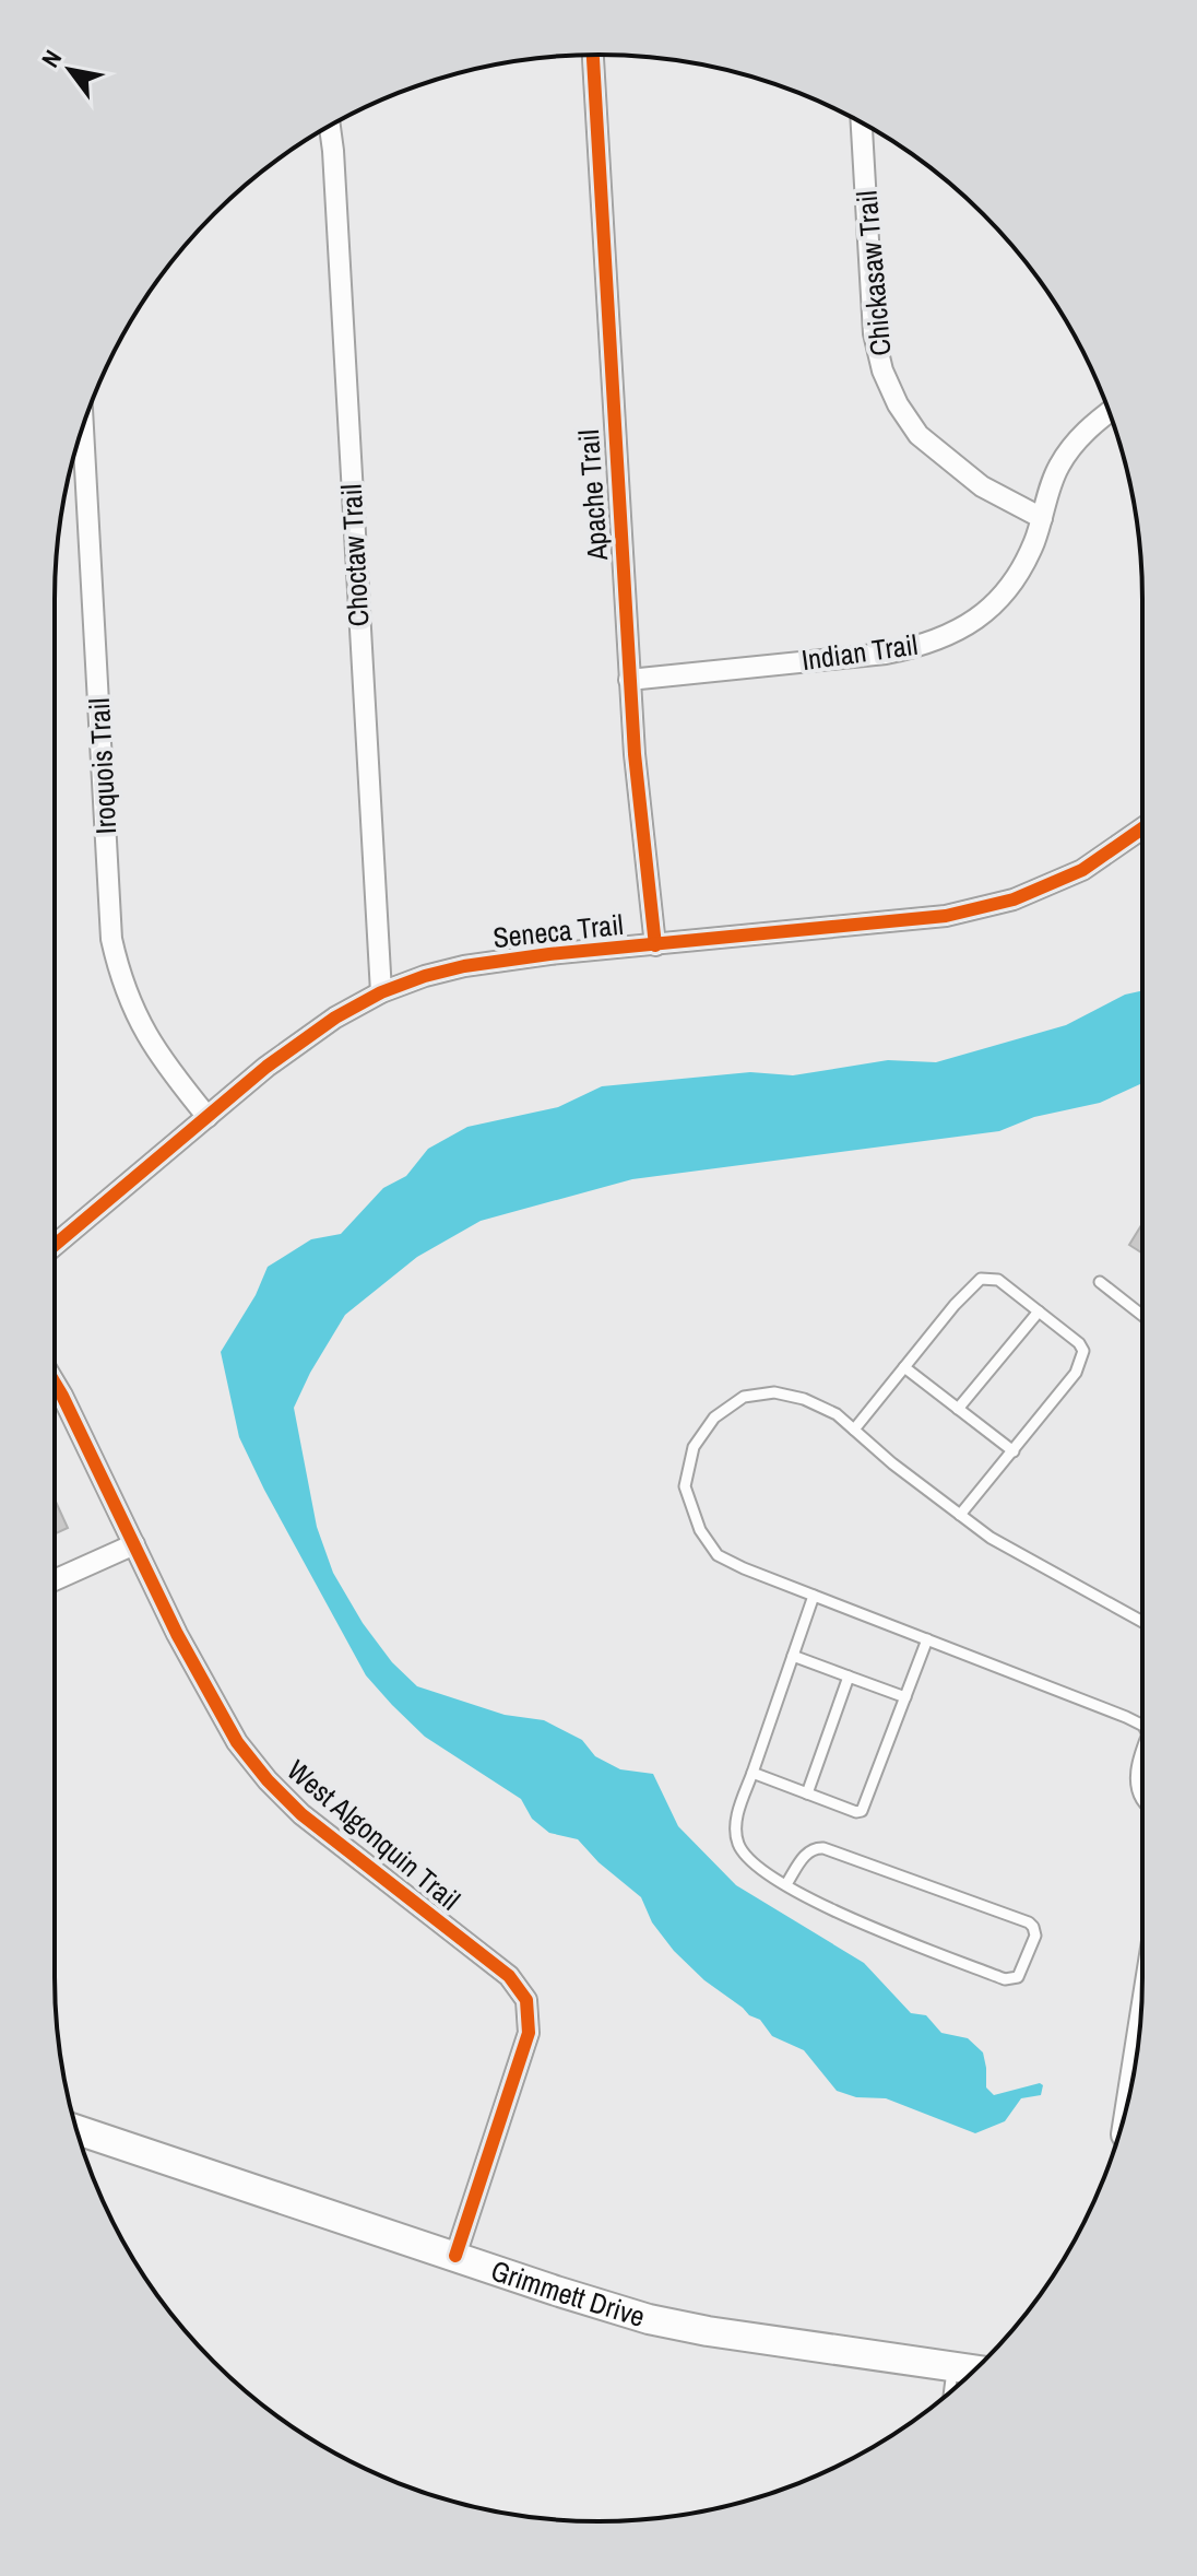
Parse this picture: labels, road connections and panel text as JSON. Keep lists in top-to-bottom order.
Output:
{
  "streets": {
    "main road": ["Grimmett Drive"],
    "street": [
      "Chickasaw Trail",
      "Apache Trail",
      "Choctaw Trail",
      "Indian Trail",
      "Iroquois Trail",
      "Seneca Trail",
      "West Algonquin Trail"
    ]
  },
  "crossings": [
    ["Chickasaw Trail", "Indian Trail"],
    ["Apache Trail", "Indian Trail"],
    ["Apache Trail", "Seneca Trail"],
    ["Choctaw Trail", "Seneca Trail"],
    ["Iroquois Trail", "Seneca Trail"],
    ["West Algonquin Trail", "Grimmett Drive"]
  ],
  "north": "top left"
}
